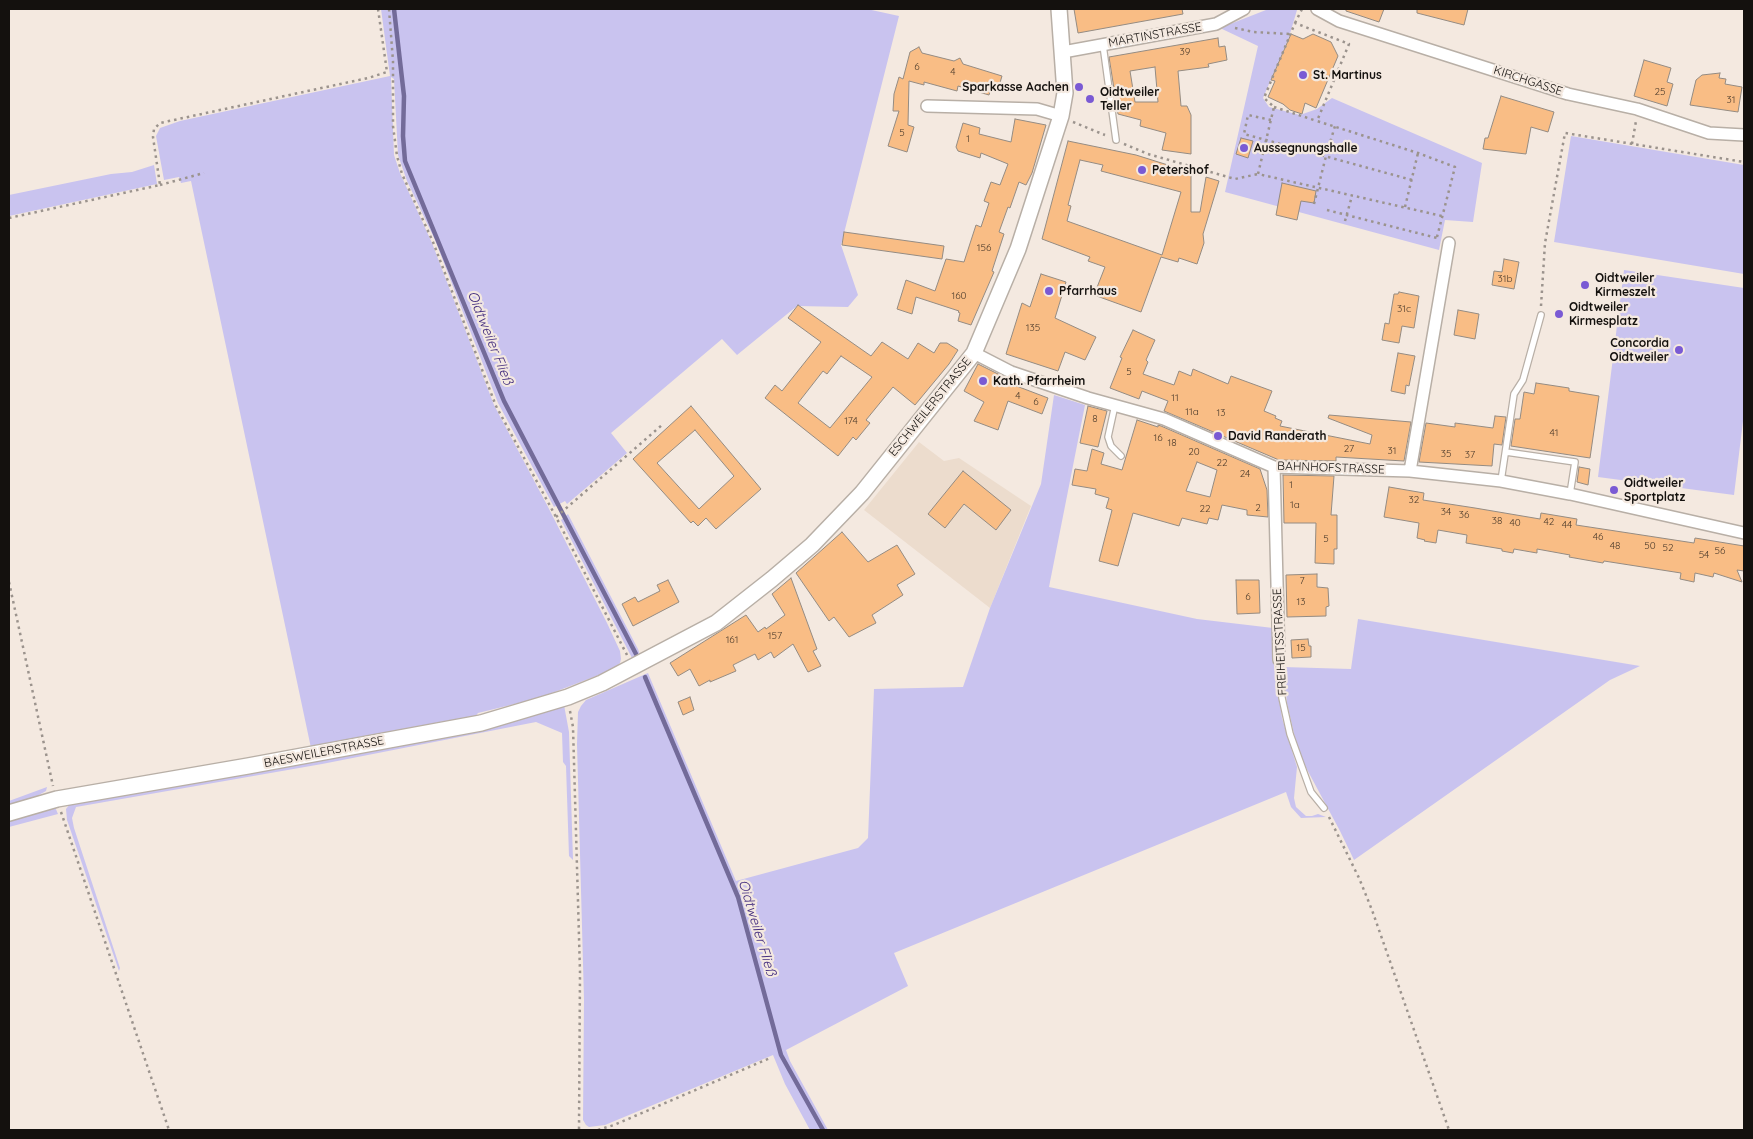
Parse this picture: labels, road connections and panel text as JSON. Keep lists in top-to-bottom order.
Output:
{
  "streets": {
    "street": [
      "MARTINSTRASSE",
      "KIRCHGASSE",
      "ESCHWEILERSTRASSE",
      "BAHNHOFSTRASSE",
      "FREIHEITSSTRASSE",
      "BAESWEILERSTRASSE"
    ]
  },
  "crossings": [
    ["MARTINSTRASSE", "ESCHWEILERSTRASSE"],
    ["ESCHWEILERSTRASSE", "BAHNHOFSTRASSE"],
    ["ESCHWEILERSTRASSE", "BAESWEILERSTRASSE"],
    ["BAHNHOFSTRASSE", "FREIHEITSSTRASSE"]
  ],
  "water": ["Oidtweiler Fließ"],
  "places": [
    "St. Martinus",
    "Sparkasse Aachen",
    "Oidtweiler Teller",
    "Aussegnungshalle",
    "Petershof",
    "Oidtweiler Kirmeszelt",
    "Pfarrhaus",
    "Oidtweiler Kirmesplatz",
    "Concordia Oidtweiler",
    "Kath. Pfarrheim",
    "David Randerath",
    "Oidtweiler Sportplatz"
  ],
  "house_numbers": [
    "39",
    "6",
    "4",
    "25",
    "31",
    "5",
    "1",
    "156",
    "31b",
    "160",
    "31c",
    "135",
    "5",
    "4",
    "11",
    "6",
    "11a",
    "13",
    "8",
    "174",
    "41",
    "16",
    "18",
    "27",
    "31",
    "20",
    "35",
    "37",
    "22",
    "24",
    "1",
    "32",
    "1a",
    "2",
    "22",
    "34",
    "36",
    "38",
    "42",
    "40",
    "44",
    "46",
    "5",
    "48",
    "50",
    "52",
    "56",
    "54",
    "7",
    "6",
    "13",
    "157",
    "161",
    "15"
  ]
}
